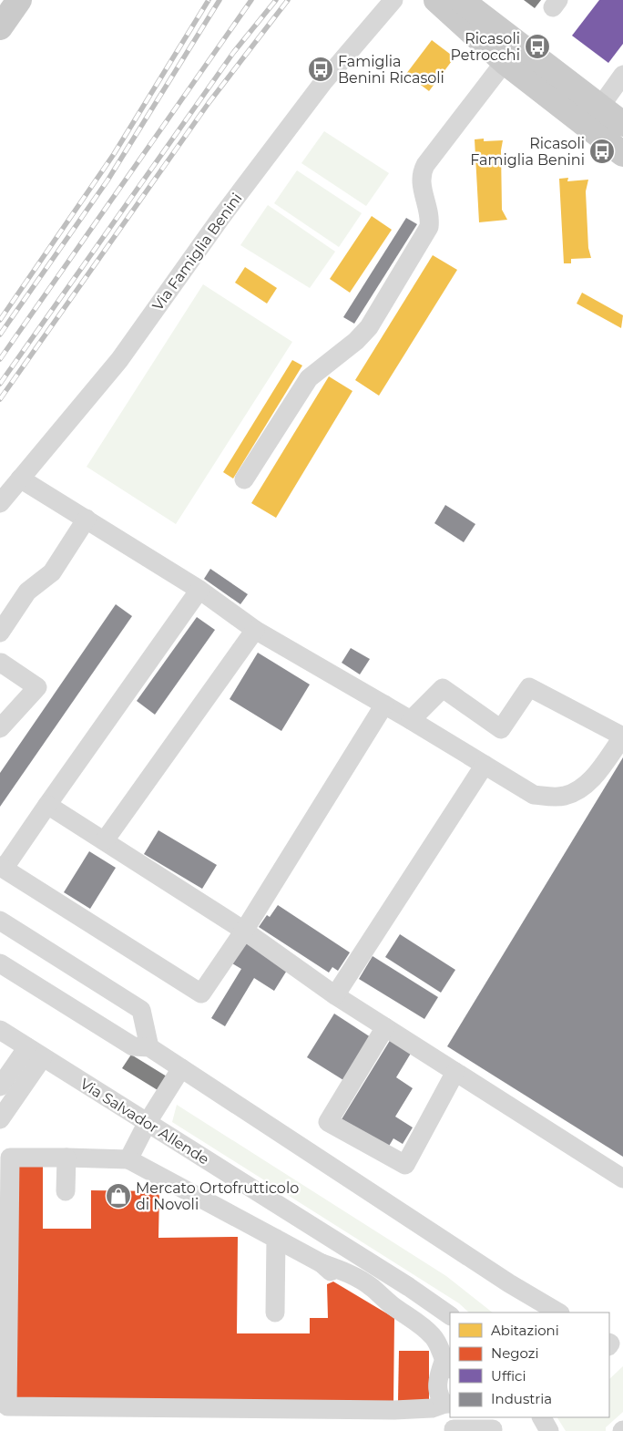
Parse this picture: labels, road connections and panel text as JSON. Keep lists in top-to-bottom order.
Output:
{
  "streets": {
    "street": ["Via Famiglia Benini", "Via Salvador Allende"]
  },
  "places": {
    "bus stop": ["Ricasoli Petrocchi", "Famiglia Benini Ricasoli", "Ricasoli Famiglia Benini"],
    "shop": ["Mercato Ortofrutticolo di Novoli"]
  },
  "legend": [
    "Abitazioni",
    "Negozi",
    "Uffici",
    "Industria"
  ]
}
